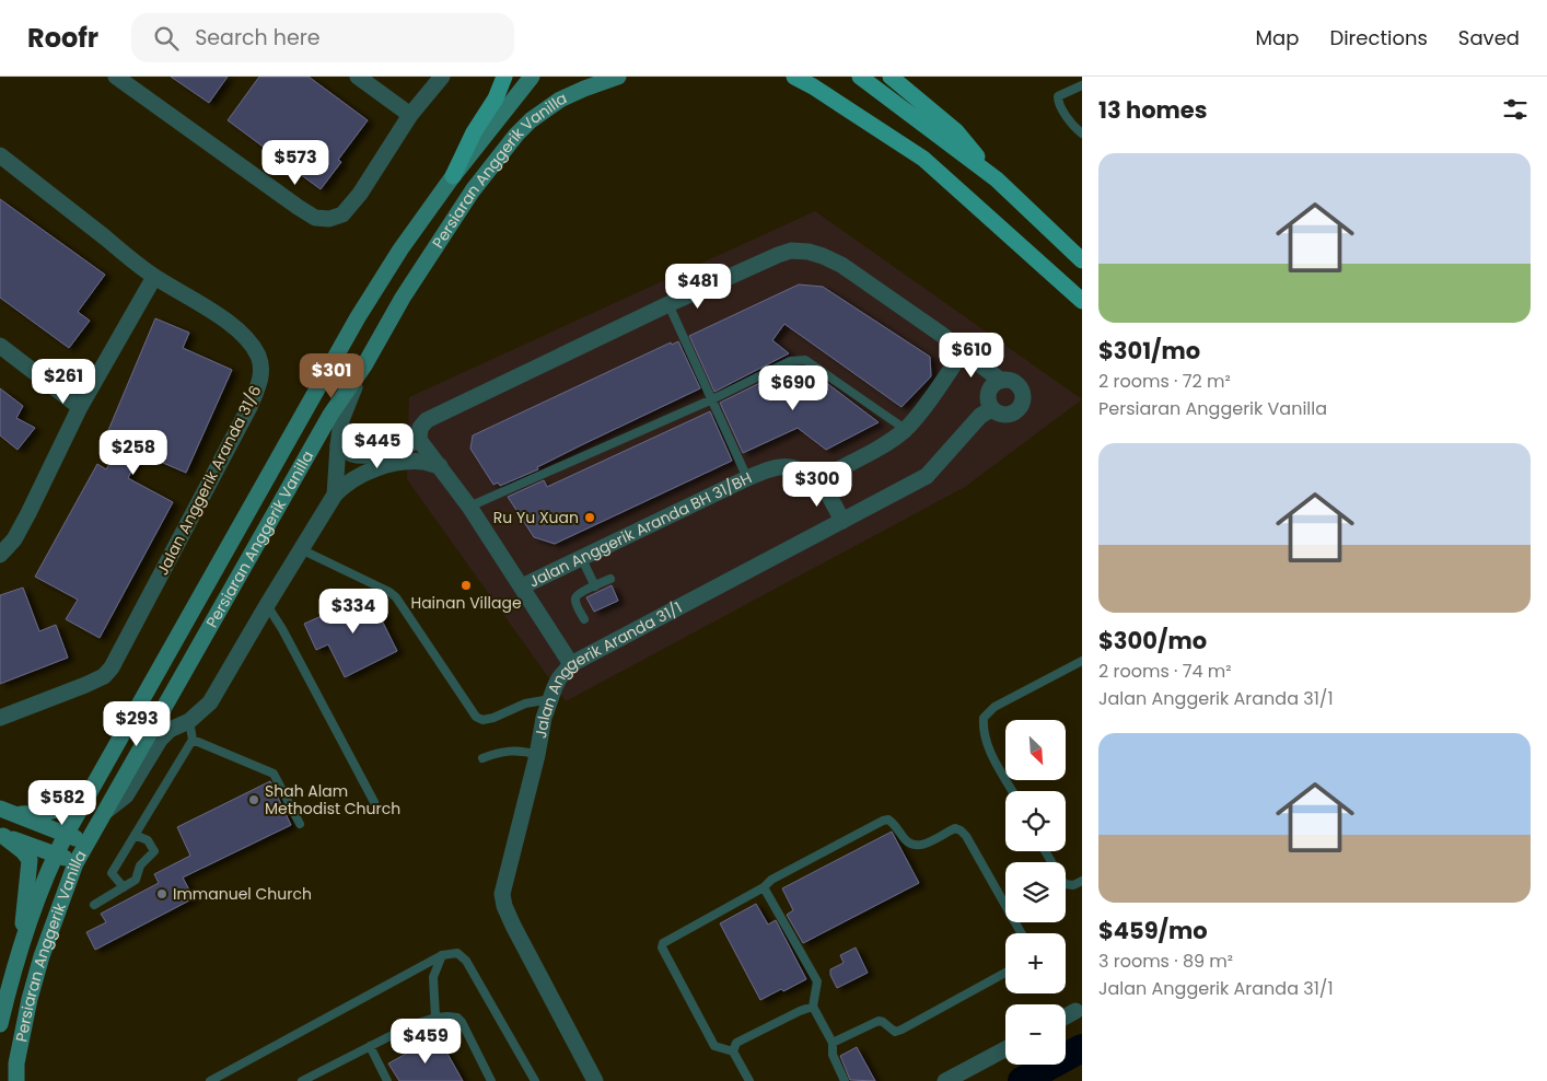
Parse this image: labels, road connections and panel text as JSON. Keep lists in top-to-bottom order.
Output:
{
  "streets": {
    "main road": ["Persiaran Anggerik Vanilla"],
    "street": ["Jalan Anggerik Aranda 31/6", "Jalan Anggerik Aranda BH 31/BH", "Jalan Anggerik Aranda 31/1"]
  },
  "places": [
    "Ru Yu Xuan",
    "Hainan Village",
    "Shah Alam Methodist Church",
    "Immanuel Church"
  ],
  "north": "bottom right",
  "page": {
    "header": "Roofr",
    "search": "Search here",
    "nav": ["Map", "Directions", "Saved"],
    "heading": "13 homes",
    "price": [
      "$573",
      "$481",
      "$610",
      "$301",
      "$261",
      "$690",
      "$445",
      "$258",
      "$300",
      "$334",
      "$293",
      "$582",
      "$459"
    ],
    "list": [
      {
        "name": "$301/mo",
        "note": "2 rooms · 72 m² · Persiaran Anggerik Vanilla"
      },
      {
        "name": "$300/mo",
        "note": "2 rooms · 74 m² · Jalan Anggerik Aranda 31/1"
      },
      {
        "name": "$459/mo",
        "note": "3 rooms · 89 m² · Jalan Anggerik Aranda 31/1"
      }
    ],
    "map_buttons": ["+", "−"]
  }
}
